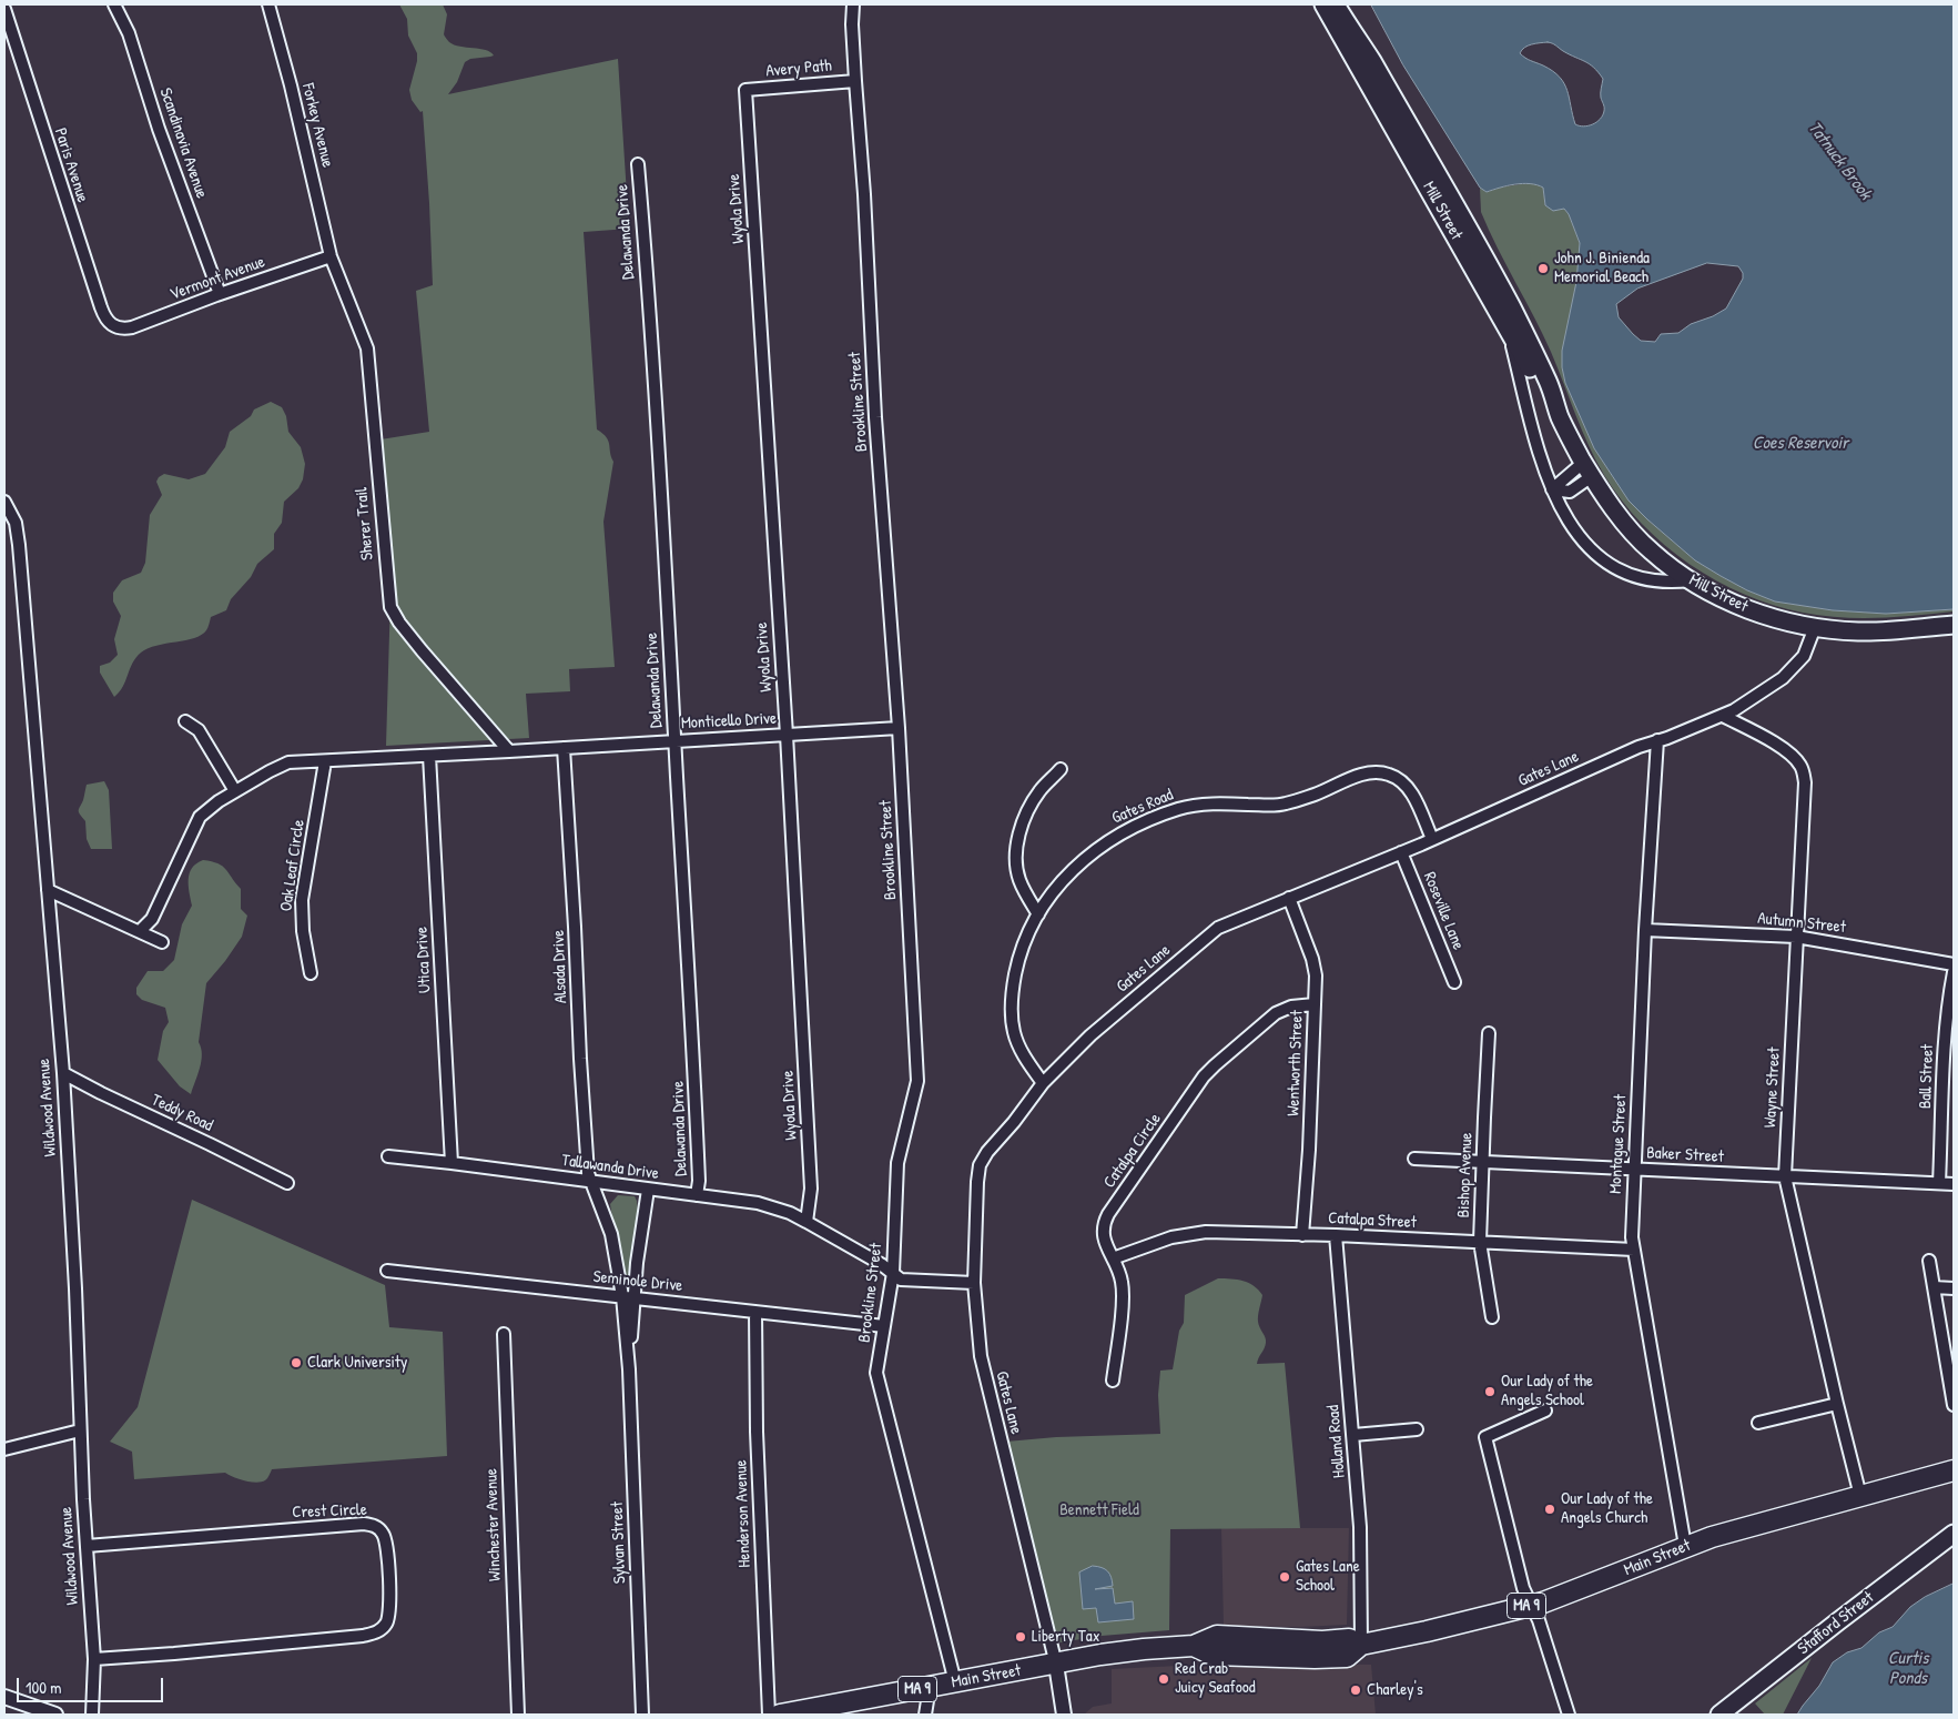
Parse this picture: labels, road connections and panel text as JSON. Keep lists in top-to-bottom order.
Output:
{
  "streets": {
    "highway": ["Main Street", "MA 9"],
    "main road": ["Mill Street", "Stafford Street"],
    "street": [
      "Avery Path",
      "Forkey Avenue",
      "Scandinavia Avenue",
      "Paris Avenue",
      "Wyola Drive",
      "Delawanda Drive",
      "Vermont Avenue",
      "Brookline Street",
      "Sherer Trail",
      "Monticello Drive",
      "Gates Lane",
      "Gates Road",
      "Oak Leaf Circle",
      "Roseville Lane",
      "Autumn Street",
      "Utica Drive",
      "Alsada Drive",
      "Wentworth Street",
      "Ball Street",
      "Wayne Street",
      "Wildwood Avenue",
      "Teddy Road",
      "Montague Street",
      "Catalpa Circle",
      "Baker Street",
      "Tallawanda Drive",
      "Bishop Avenue",
      "Catalpa Street",
      "Seminole Drive",
      "Holland Road",
      "Crest Circle",
      "Henderson Avenue",
      "Winchester Avenue",
      "Sylvan Street"
    ]
  },
  "crossings": [
    ["Avery Path", "Wyola Drive"],
    ["Avery Path", "Brookline Street"],
    ["Forkey Avenue", "Vermont Avenue"],
    ["Forkey Avenue", "Sherer Trail"],
    ["Scandinavia Avenue", "Vermont Avenue"],
    ["Paris Avenue", "Vermont Avenue"],
    ["Wyola Drive", "Monticello Drive"],
    ["Wyola Drive", "Tallawanda Drive"],
    ["Mill Street", "Gates Lane"],
    ["Delawanda Drive", "Monticello Drive"],
    ["Delawanda Drive", "Tallawanda Drive"],
    ["Vermont Avenue", "Sherer Trail"],
    ["Brookline Street", "Monticello Drive"],
    ["Brookline Street", "Tallawanda Drive"],
    ["Brookline Street", "Seminole Drive"],
    ["Brookline Street", "Main Street"],
    ["Sherer Trail", "Monticello Drive"],
    ["Monticello Drive", "Oak Leaf Circle"],
    ["Monticello Drive", "Utica Drive"],
    ["Monticello Drive", "Alsada Drive"],
    ["Gates Lane", "Gates Road"],
    ["Gates Lane", "Roseville Lane"],
    ["Gates Lane", "Wentworth Street"],
    ["Gates Lane", "Wayne Street"],
    ["Gates Lane", "Montague Street"],
    ["Gates Lane", "Tallawanda Drive"],
    ["Gates Lane", "Main Street"],
    ["Autumn Street", "Wayne Street"],
    ["Autumn Street", "Montague Street"],
    ["Utica Drive", "Tallawanda Drive"],
    ["Alsada Drive", "Tallawanda Drive"],
    ["Alsada Drive", "Sylvan Street"],
    ["Wentworth Street", "Catalpa Circle"],
    ["Wentworth Street", "Catalpa Street"],
    ["Ball Street", "Baker Street"],
    ["Wayne Street", "Baker Street"],
    ["Wayne Street", "Main Street"],
    ["Wildwood Avenue", "Teddy Road"],
    ["Wildwood Avenue", "Crest Circle"],
    ["Montague Street", "Baker Street"],
    ["Montague Street", "Catalpa Street"],
    ["Montague Street", "Main Street"],
    ["Catalpa Circle", "Catalpa Street"],
    ["Baker Street", "Bishop Avenue"],
    ["Tallawanda Drive", "Sylvan Street"],
    ["Bishop Avenue", "Catalpa Street"],
    ["Catalpa Street", "Holland Road"],
    ["Seminole Drive", "Henderson Avenue"],
    ["Seminole Drive", "Sylvan Street"],
    ["Holland Road", "Main Street"]
  ],
  "water": ["Tatnuck Brook", "Coes Reservoir", "Curtis Ponds"],
  "parks": ["Bennett Field"],
  "places": [
    "John J. Binienda Memorial Beach",
    "Clark University",
    "Our Lady of the Angels School",
    "Our Lady of the Angels Church",
    "Gates Lane School",
    "Liberty Tax",
    "Red Crab Juicy Seafood",
    "Charley's"
  ],
  "scale_bar": "100 m"
}
